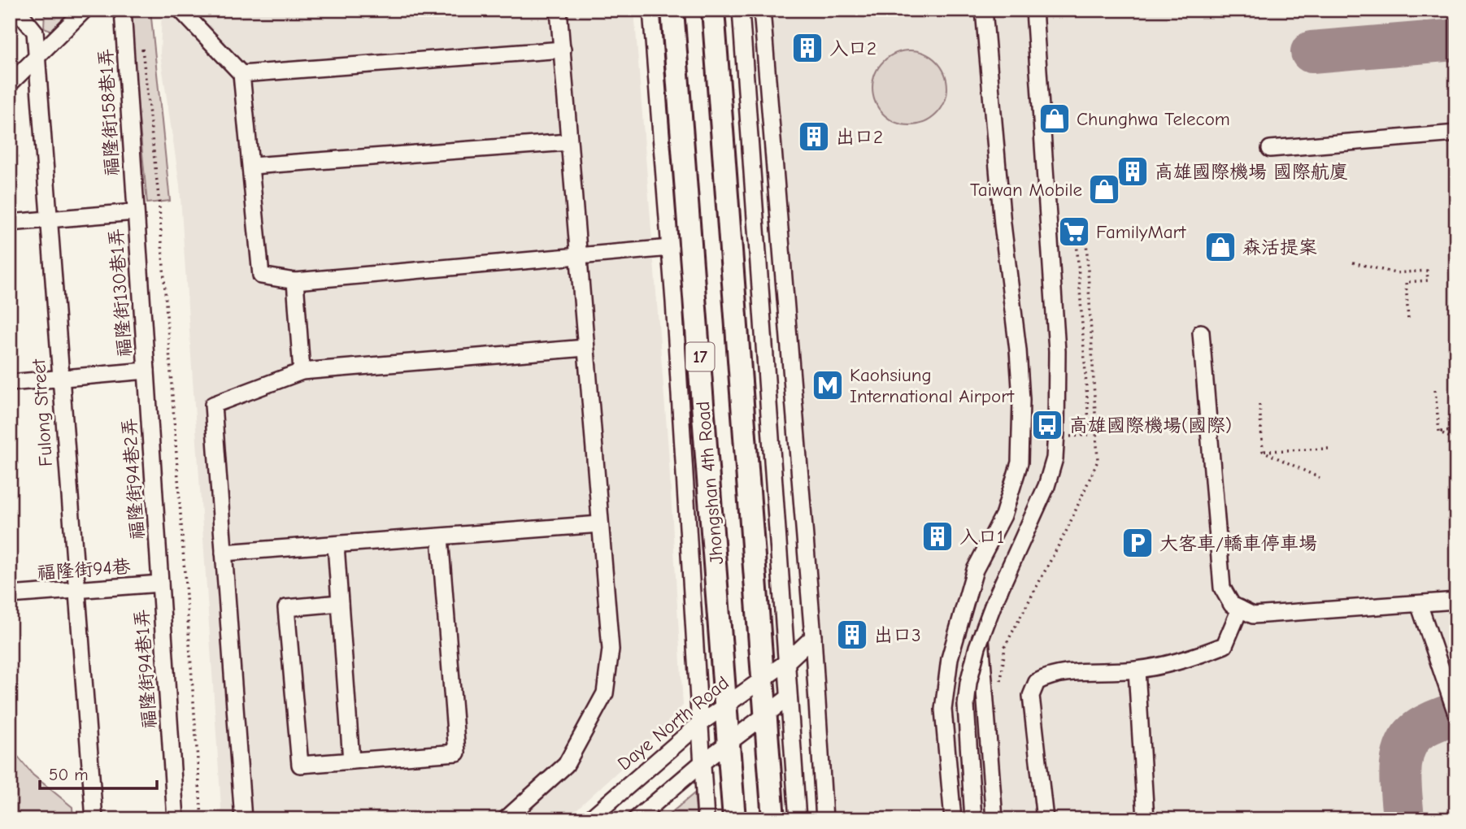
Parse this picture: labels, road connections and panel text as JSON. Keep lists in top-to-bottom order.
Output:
{
  "streets": {
    "main road": ["17", "Jhongshan 4th Road"],
    "street": [
      "福隆街158巷1弄",
      "福隆街130巷1弄",
      "Fulong Street",
      "福隆街94巷2弄",
      "福隆街94巷",
      "福隆街94巷1弄",
      "Daye North Road"
    ]
  },
  "crossings": [
    ["福隆街158巷1弄", "福隆街130巷1弄"],
    ["福隆街130巷1弄", "福隆街94巷2弄"],
    ["Fulong Street", "福隆街94巷"],
    ["福隆街94巷2弄", "福隆街94巷"],
    ["福隆街94巷2弄", "福隆街94巷1弄"],
    ["Jhongshan 4th Road", "Daye North Road"],
    ["福隆街94巷", "福隆街94巷1弄"]
  ],
  "places": {
    "building": [
      "入口2",
      "出口2",
      "高雄國際機場 國際航廈",
      "入口1",
      "出口3"
    ],
    "shop": ["Chunghwa Telecom", "Taiwan Mobile", "森活提案"],
    "supermarket": ["FamilyMart"],
    "metro station": ["Kaohsiung International Airport"],
    "bus stop": ["高雄國際機場(國際)"],
    "parking": ["大客車/轎車停車場"]
  },
  "scale_bar": "50 m"
}
